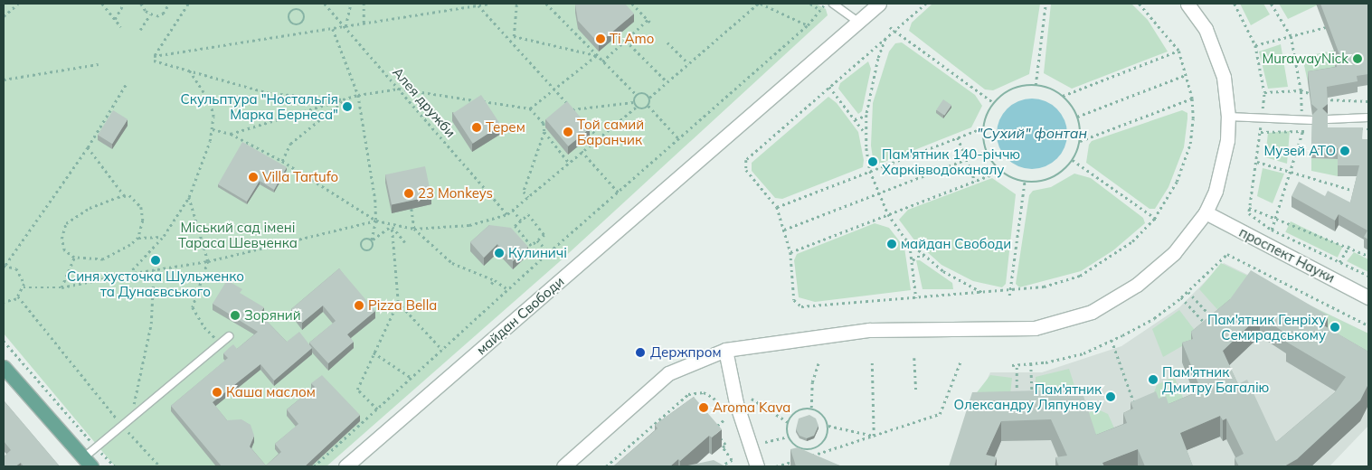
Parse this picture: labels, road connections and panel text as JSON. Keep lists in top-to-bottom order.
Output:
{
  "streets": {
    "main road": ["проспект Науки", "майдан Свободи"],
    "path": ["Алея дружби"]
  },
  "water": ["\"Сухий\" фонтан"],
  "parks": ["Міський сад імені Тараса Шевченка"],
  "places": [
    "Ti Amo",
    "MurawayNick",
    "Скульптура \"Ностальгія Марка Бернеса\"",
    "Терем",
    "Той самий Баранчик",
    "Музей АТО",
    "Пам'ятник 140-річчю Харківводоканалу",
    "Villa Tartufo",
    "23 Monkeys",
    "майдан Свободи",
    "Кулиничі",
    "Синя хусточка Шульженко та Дунаєвського",
    "Pizza Bella",
    "Зоряний",
    "Пам'ятник Генріху Семирадському",
    "Держпром",
    "Пам'ятник Дмитру Багалію",
    "Каша маслом",
    "Пам'ятник Олександру Ляпунову",
    "Aroma Kava"
  ]
}
